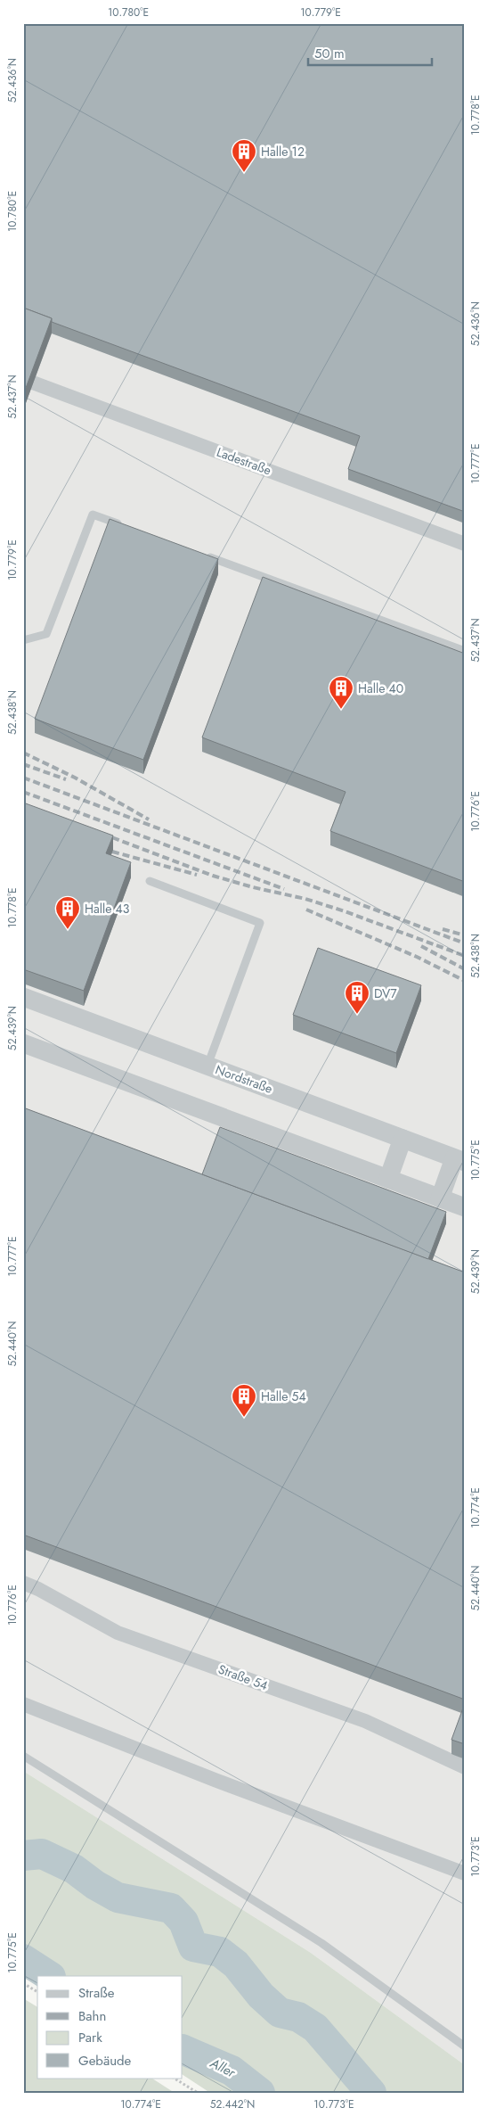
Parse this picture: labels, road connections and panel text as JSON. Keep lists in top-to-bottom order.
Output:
{
  "streets": {
    "street": ["Ladestraße", "Nordstraße", "Straße 54"]
  },
  "water": ["Aller"],
  "places": {
    "building": [
      "Halle 12",
      "Halle 40",
      "Halle 43",
      "DV7",
      "Halle 54"
    ]
  },
  "legend": [
    "Straße",
    "Bahn",
    "Park",
    "Gebäude"
  ],
  "scale_bar": "50 m",
  "coordinates": [
    "10.780°E",
    "10.779°E",
    "52.436°N",
    "10.778°E",
    "52.437°N",
    "10.777°E",
    "52.438°N",
    "10.776°E",
    "52.439°N",
    "10.775°E",
    "52.440°N",
    "10.774°E",
    "10.773°E",
    "52.442°N"
  ]
}
